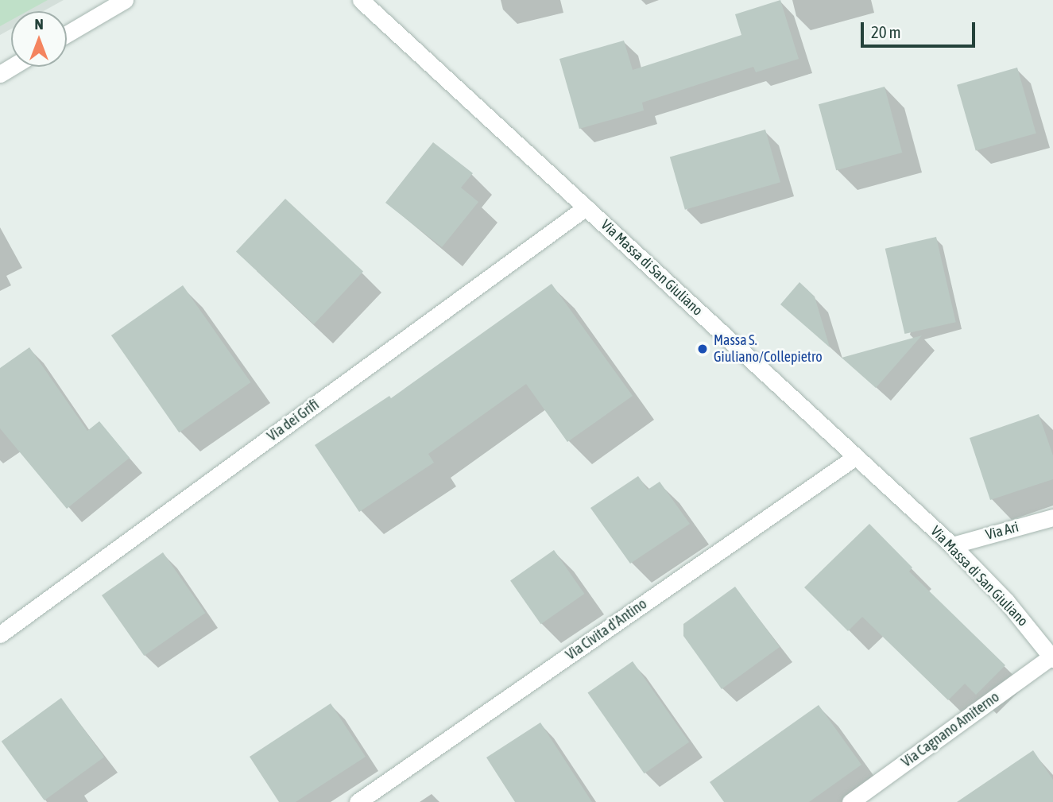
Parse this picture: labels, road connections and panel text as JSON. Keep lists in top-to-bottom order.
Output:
{
  "streets": {
    "street": [
      "Via Massa di San Giuliano",
      "Via dei Grifi",
      "Via Ari",
      "Via Civita d'Antino",
      "Via Cagnano Amiterno"
    ]
  },
  "crossings": [
    ["Via Massa di San Giuliano", "Via dei Grifi"],
    ["Via Massa di San Giuliano", "Via Ari"],
    ["Via Massa di San Giuliano", "Via Civita d'Antino"],
    ["Via Massa di San Giuliano", "Via Cagnano Amiterno"]
  ],
  "places": ["Massa S. Giuliano/Collepietro"],
  "scale_bar": "20 m",
  "north": "top"
}
